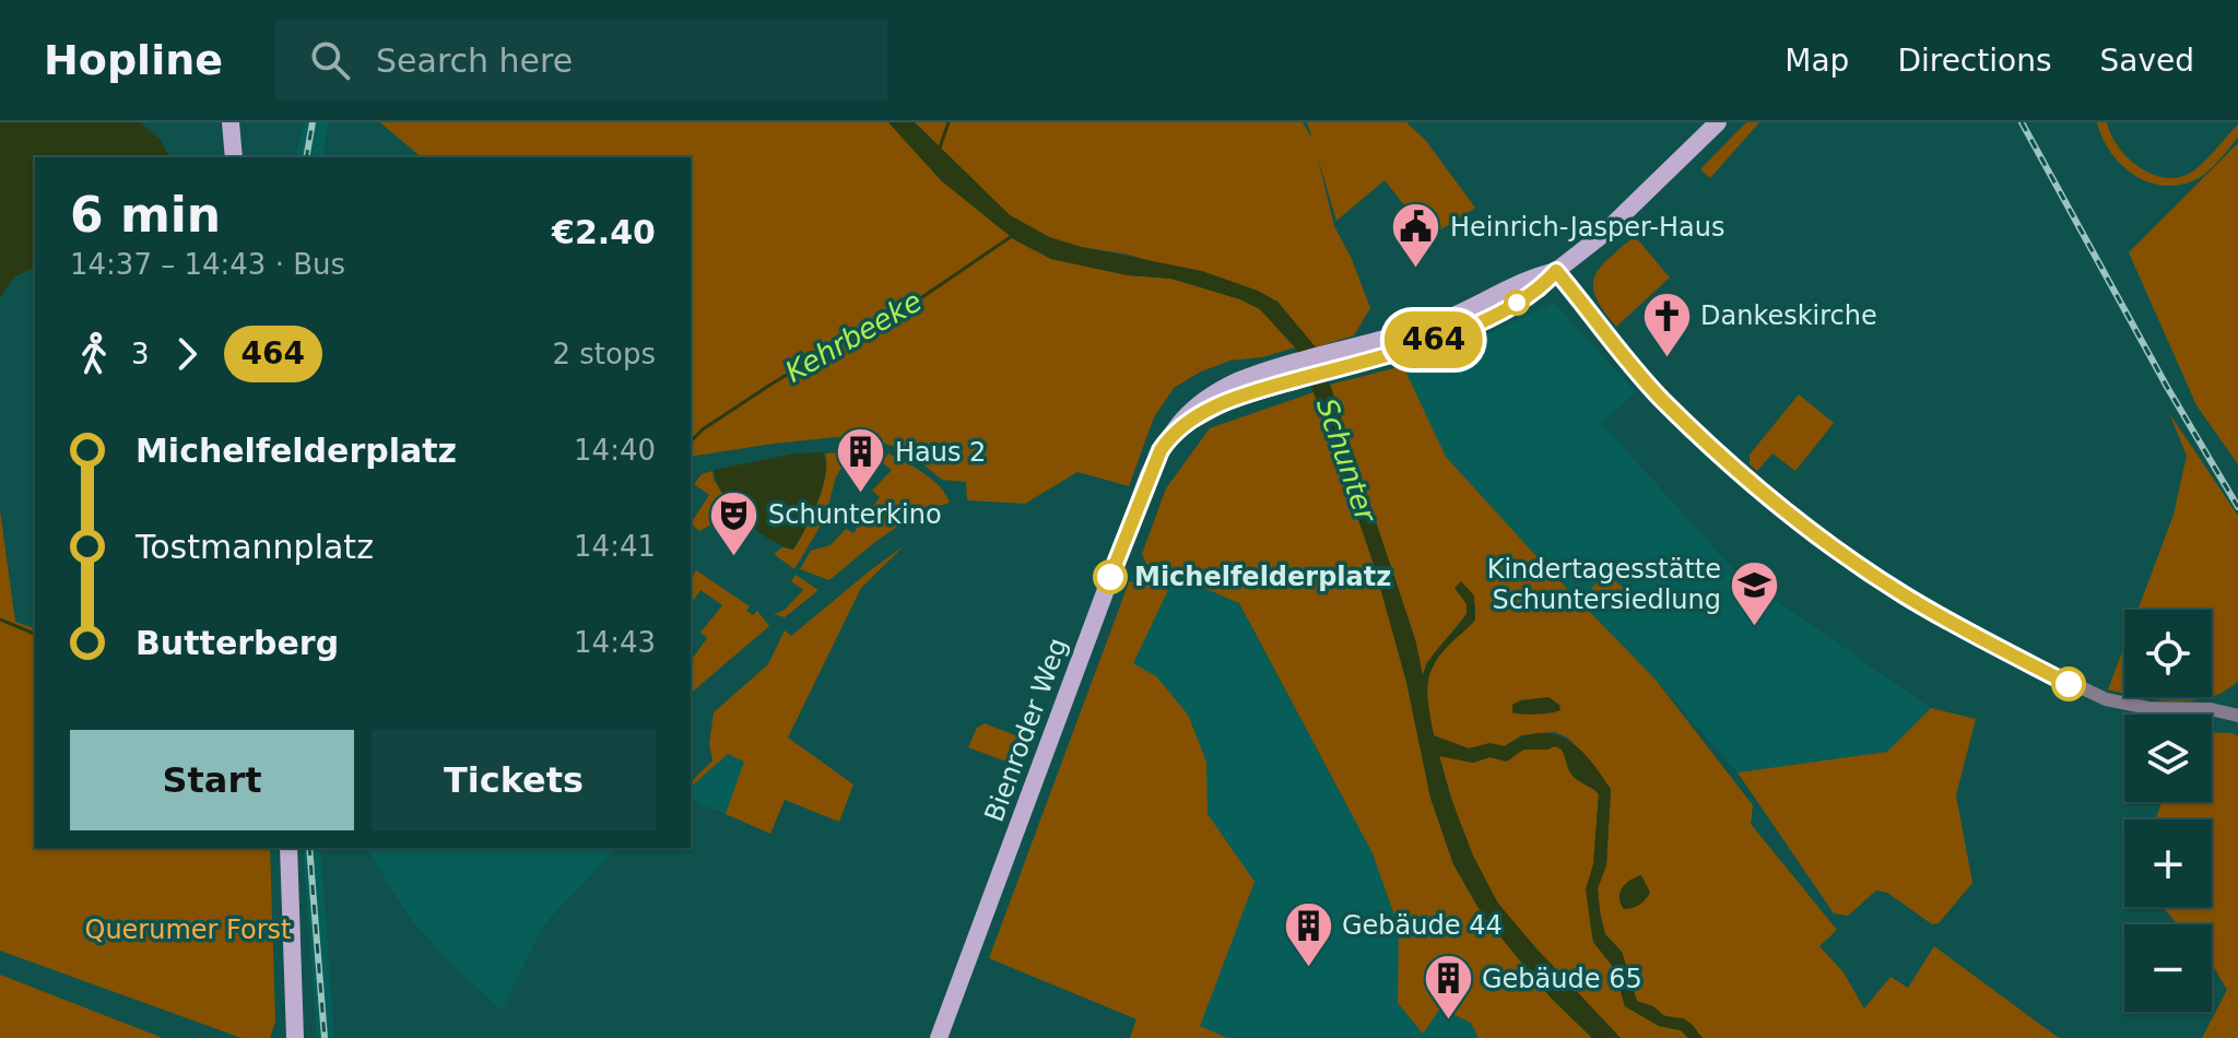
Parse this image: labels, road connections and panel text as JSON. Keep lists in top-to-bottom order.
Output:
{
  "streets": {
    "main road": ["Bienroder Weg"]
  },
  "water": ["Kehrbeeke", "Schunter"],
  "parks": ["Querumer Forst"],
  "places": {
    "public building": ["Heinrich-Jasper-Haus"],
    "church": ["Dankeskirche"],
    "building": ["Haus 2", "Gebäude 44", "Gebäude 65"],
    "theatre": ["Schunterkino"],
    "other": ["Michelfelderplatz"],
    "school or university": ["Kindertagesstätte Schuntersiedlung"]
  },
  "lines": ["bus line 464"],
  "page": {
    "header": "Hopline",
    "search": "Search here",
    "nav": ["Map", "Directions", "Saved"],
    "on_map": "464",
    "heading": ["6 min", "14:37 – 14:43 · Bus", "€2.40"],
    "legs": ["3", "464", "2 stops"],
    "list": [
      {
        "name": "Michelfelderplatz",
        "value": "14:40"
      },
      {
        "name": "Tostmannplatz",
        "value": "14:41"
      },
      {
        "name": "Butterberg",
        "value": "14:43"
      }
    ],
    "map_buttons": ["+", "−"],
    "buttons": ["Start", "Tickets"]
  }
}
